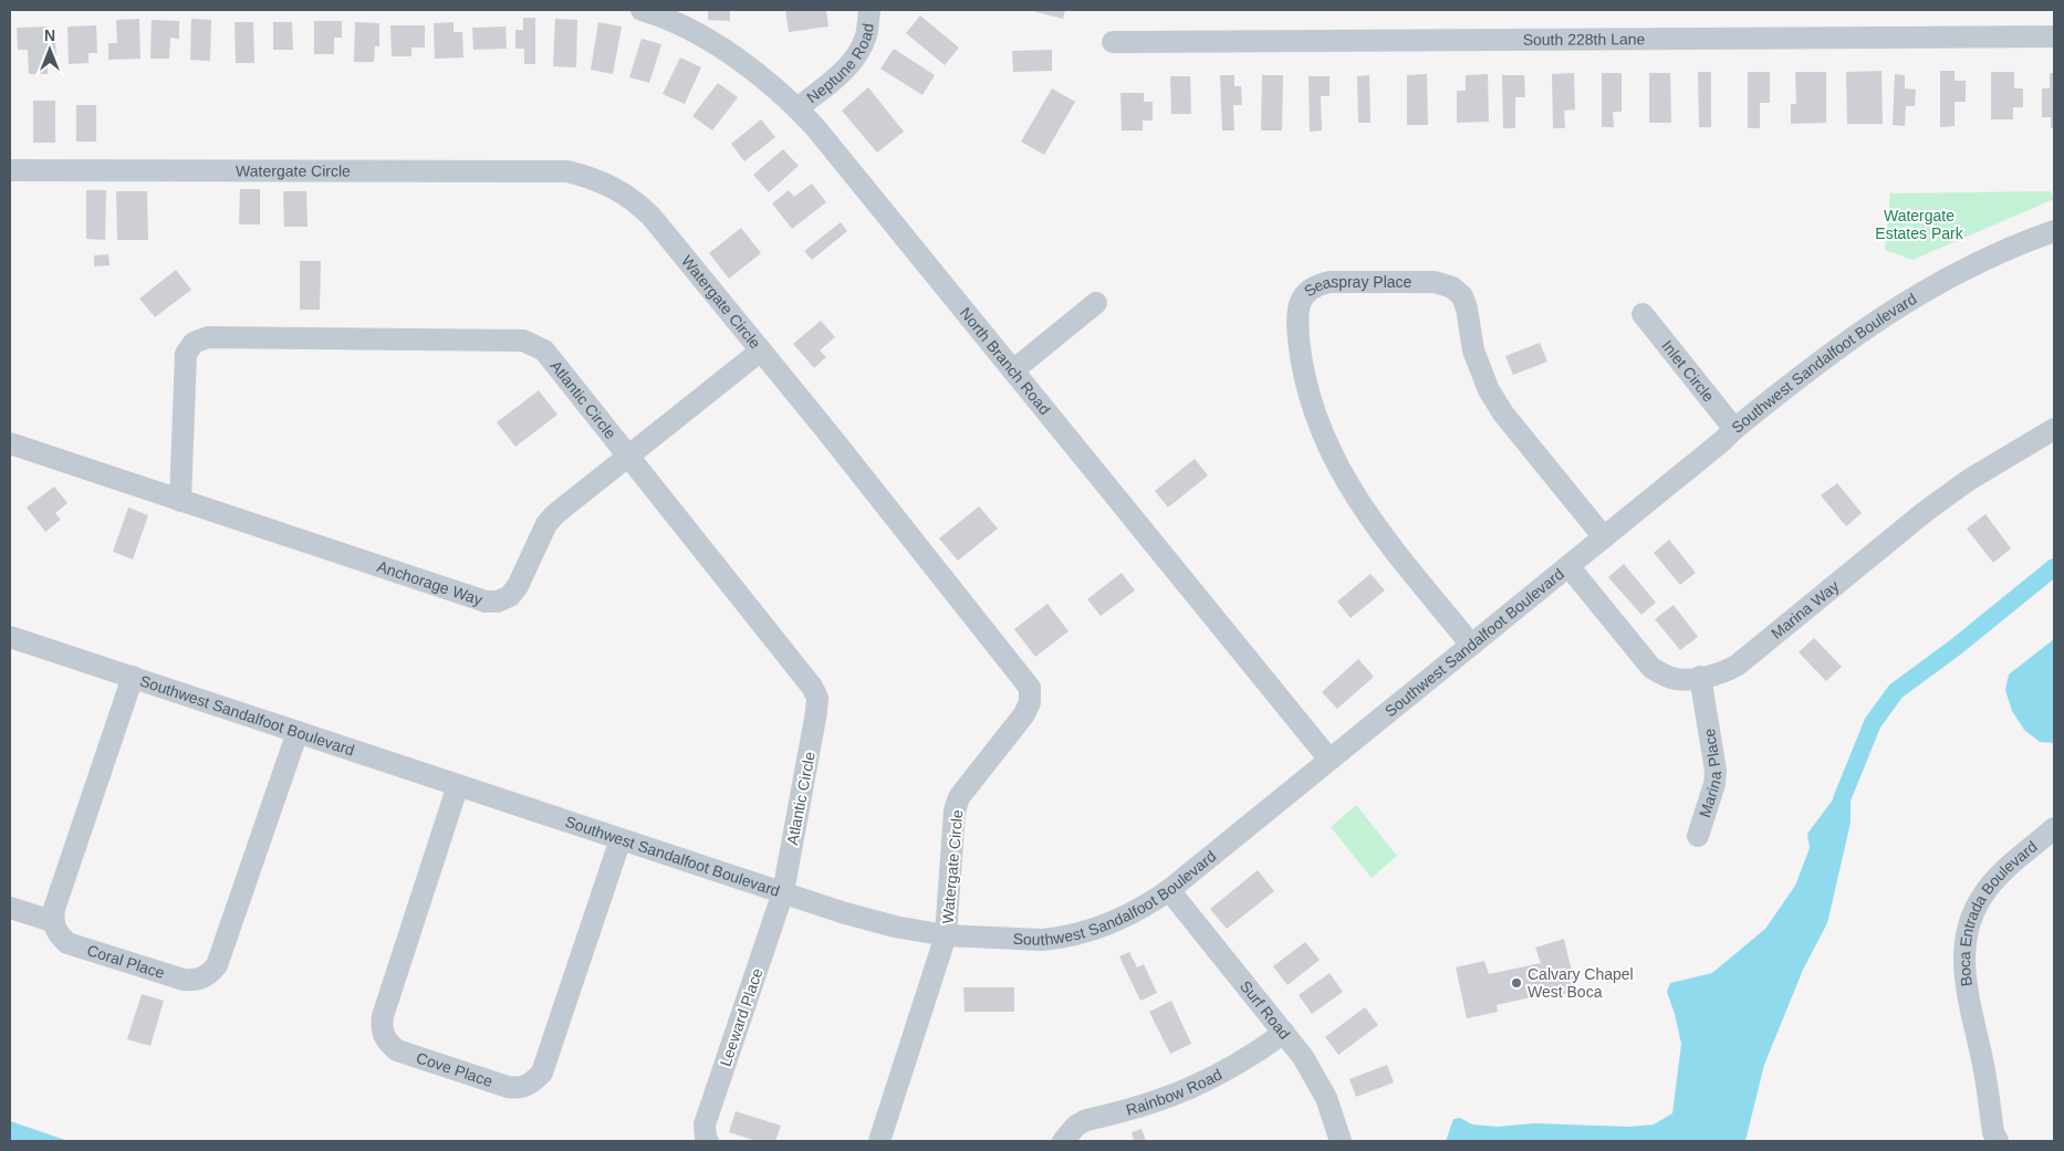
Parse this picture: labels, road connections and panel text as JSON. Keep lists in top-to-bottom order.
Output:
{
  "streets": {
    "street": [
      "South 228th Lane",
      "Neptune Road",
      "Watergate Circle",
      "Seaspray Place",
      "North Branch Road",
      "Southwest Sandalfoot Boulevard",
      "Inlet Circle",
      "Atlantic Circle",
      "Anchorage Way",
      "Marina Way",
      "Marina Place",
      "Boca Entrada Boulevard",
      "Coral Place",
      "Surf Road",
      "Leeward Place",
      "Cove Place",
      "Rainbow Road"
    ]
  },
  "crossings": [
    ["Neptune Road", "North Branch Road"],
    ["Watergate Circle", "Southwest Sandalfoot Boulevard"],
    ["Watergate Circle", "Anchorage Way"],
    ["Seaspray Place", "Southwest Sandalfoot Boulevard"],
    ["North Branch Road", "Southwest Sandalfoot Boulevard"],
    ["Southwest Sandalfoot Boulevard", "Inlet Circle"],
    ["Southwest Sandalfoot Boulevard", "Atlantic Circle"],
    ["Southwest Sandalfoot Boulevard", "Marina Way"],
    ["Southwest Sandalfoot Boulevard", "Coral Place"],
    ["Southwest Sandalfoot Boulevard", "Surf Road"],
    ["Southwest Sandalfoot Boulevard", "Leeward Place"],
    ["Southwest Sandalfoot Boulevard", "Cove Place"],
    ["Atlantic Circle", "Anchorage Way"],
    ["Atlantic Circle", "Leeward Place"],
    ["Marina Way", "Marina Place"],
    ["Surf Road", "Rainbow Road"]
  ],
  "parks": ["Watergate Estates Park"],
  "places": ["Calvary Chapel West Boca"],
  "north": "top"
}
